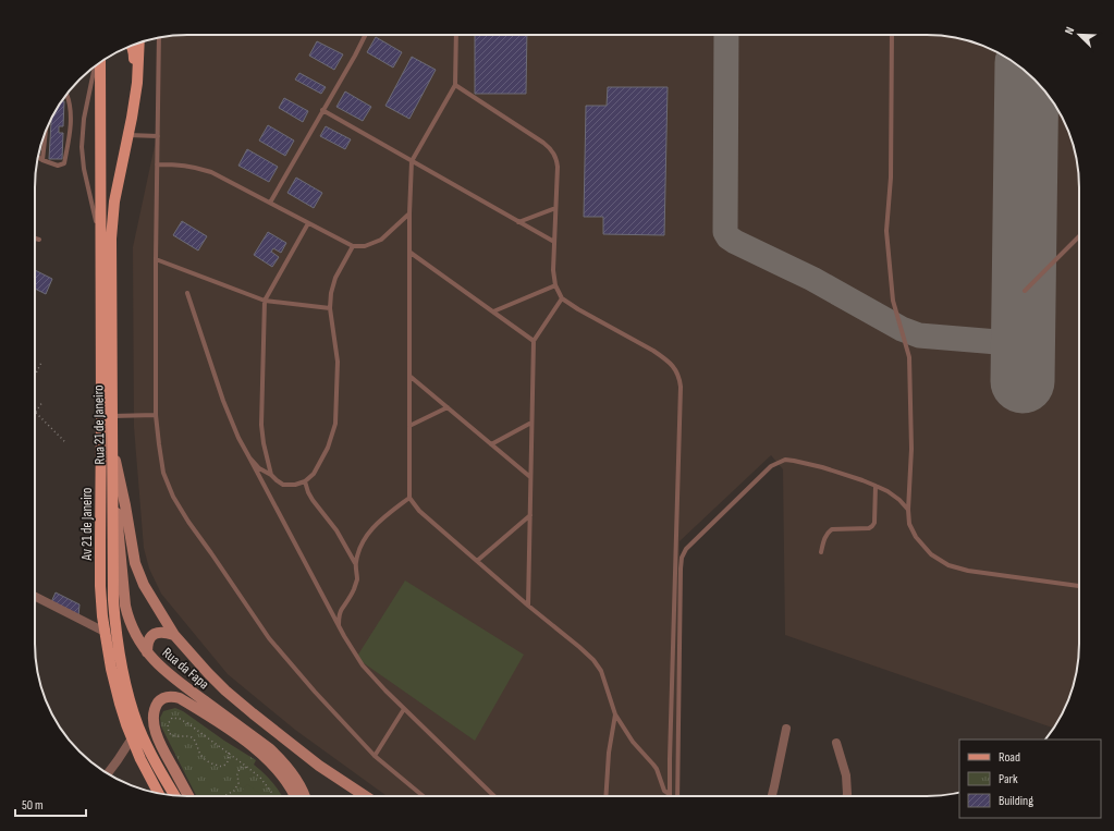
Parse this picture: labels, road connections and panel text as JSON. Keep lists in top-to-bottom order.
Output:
{
  "streets": {
    "main road": ["Rua 21 de Janeiro", "Av 21 de Janeiro", "Rua da Fapa"]
  },
  "crossings": [
    ["Rua 21 de Janeiro", "Rua da Fapa"]
  ],
  "legend": ["Road", "Park", "Building"],
  "scale_bar": "50 m",
  "north": "top left"
}
